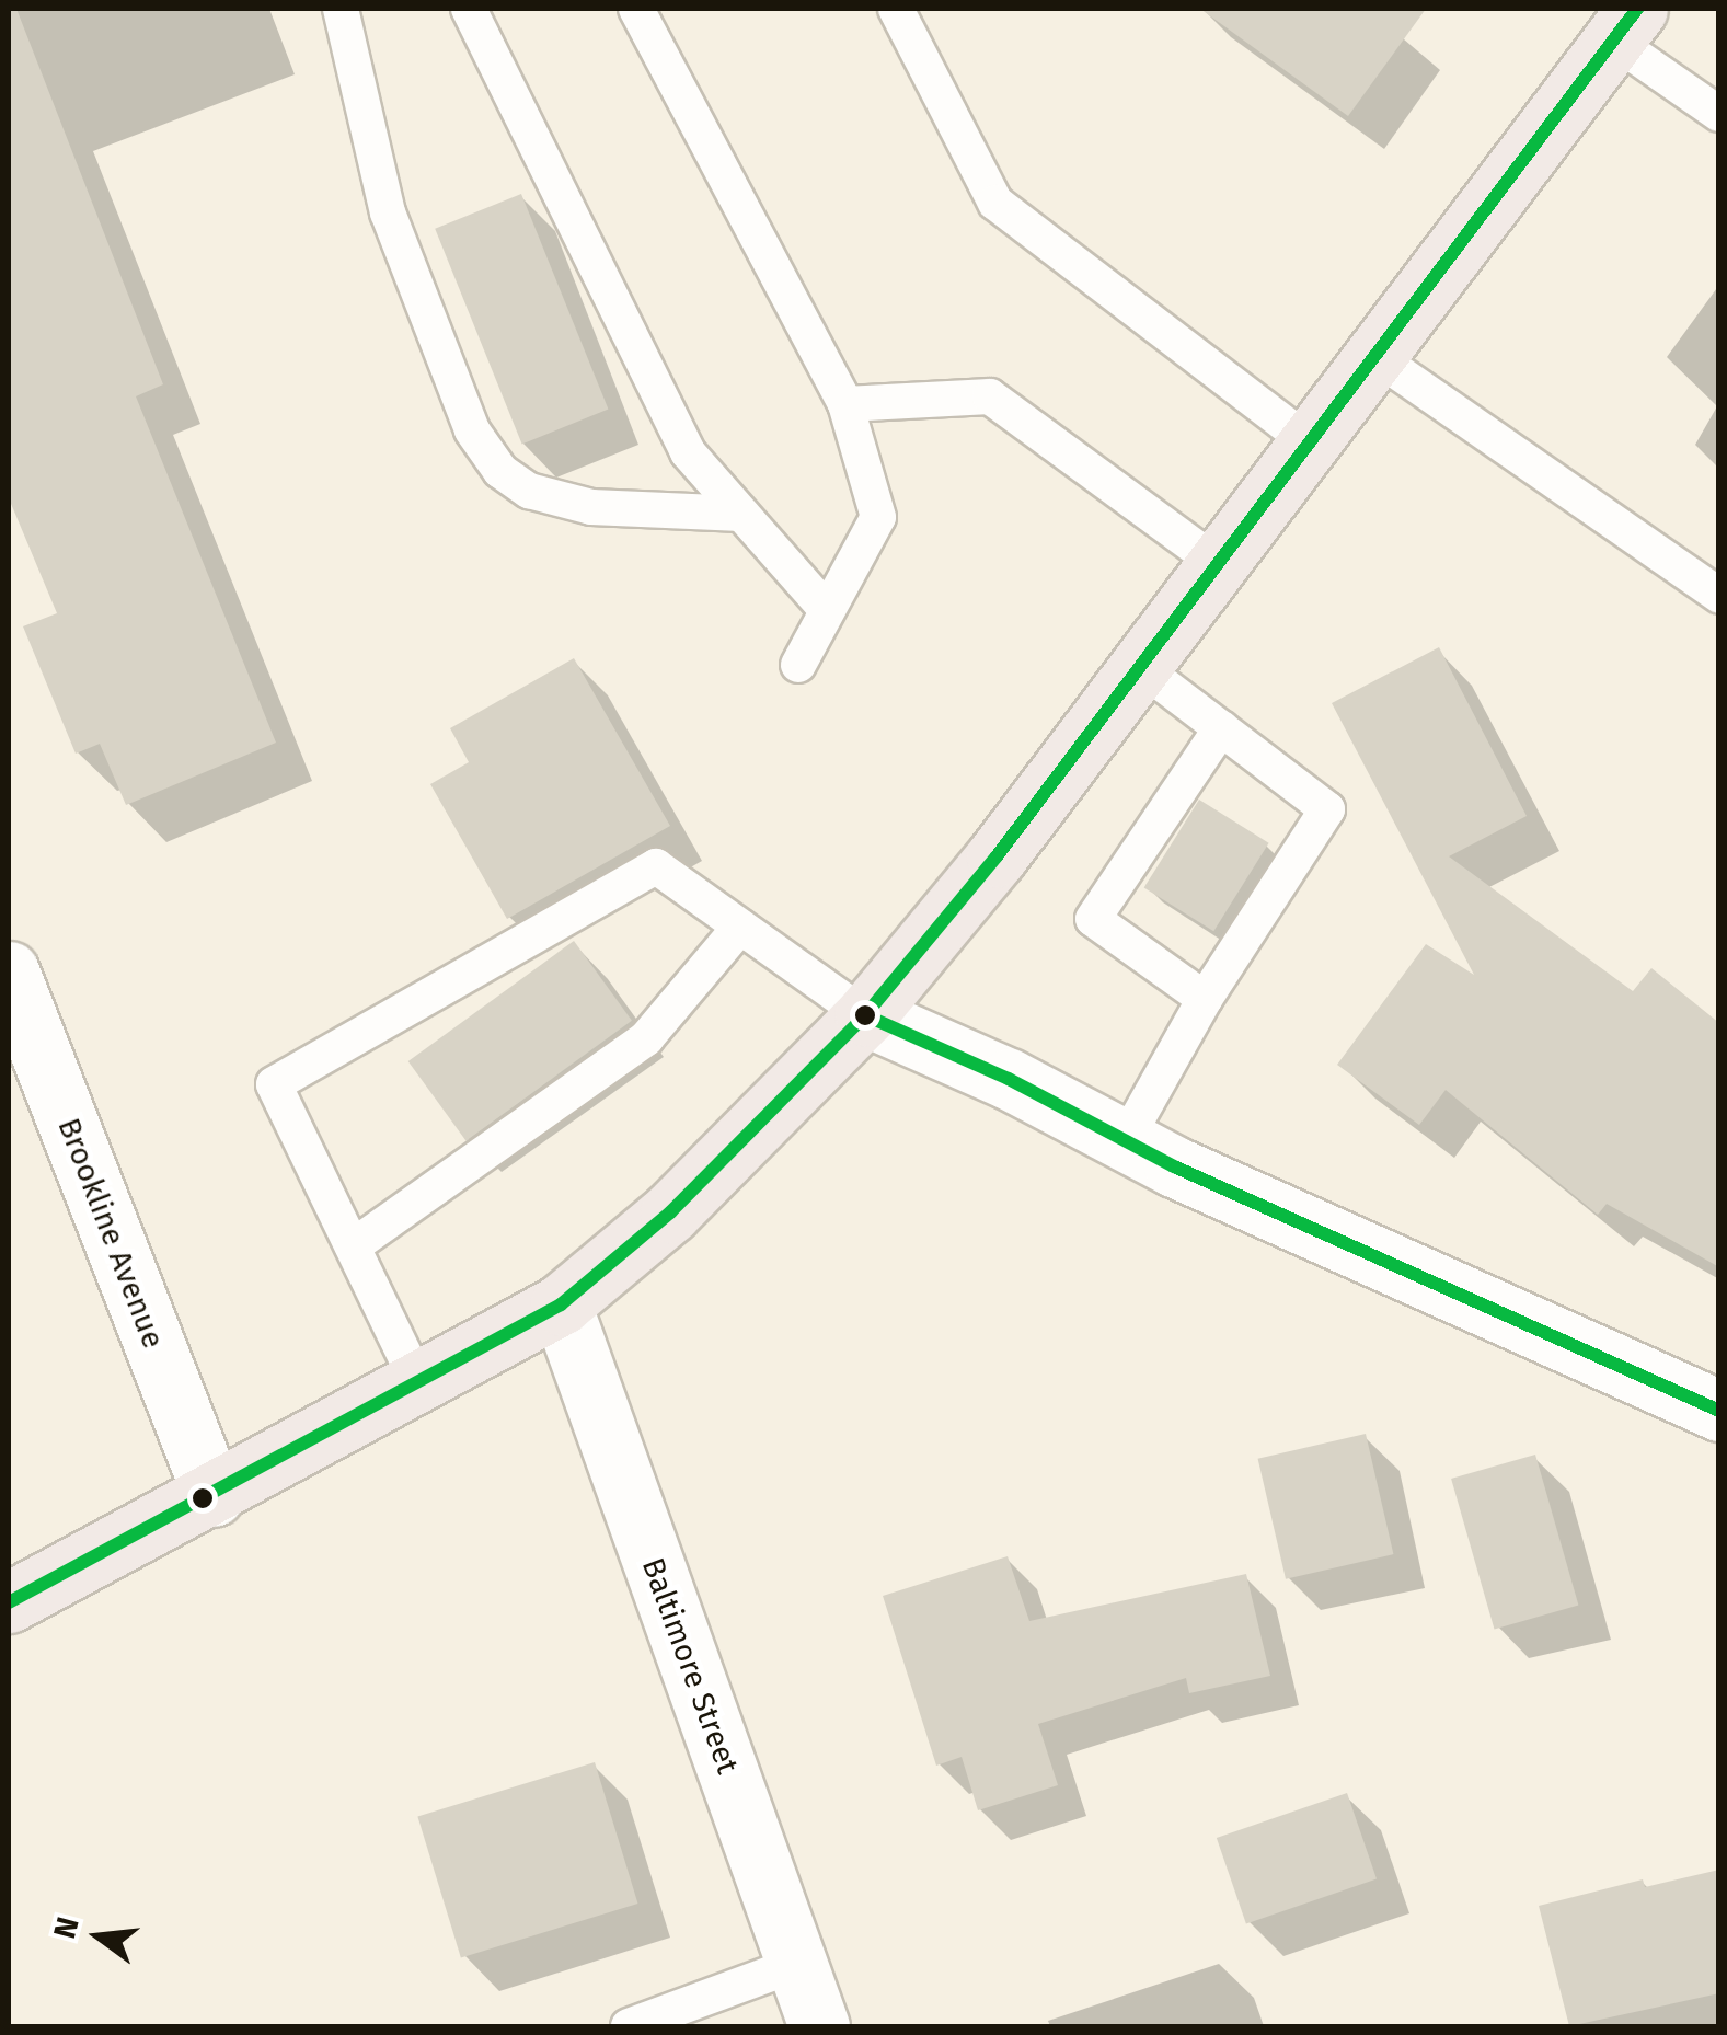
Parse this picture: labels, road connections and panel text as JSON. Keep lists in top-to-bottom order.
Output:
{
  "streets": {
    "street": ["Brookline Avenue", "Baltimore Street"]
  },
  "north": "left"
}
